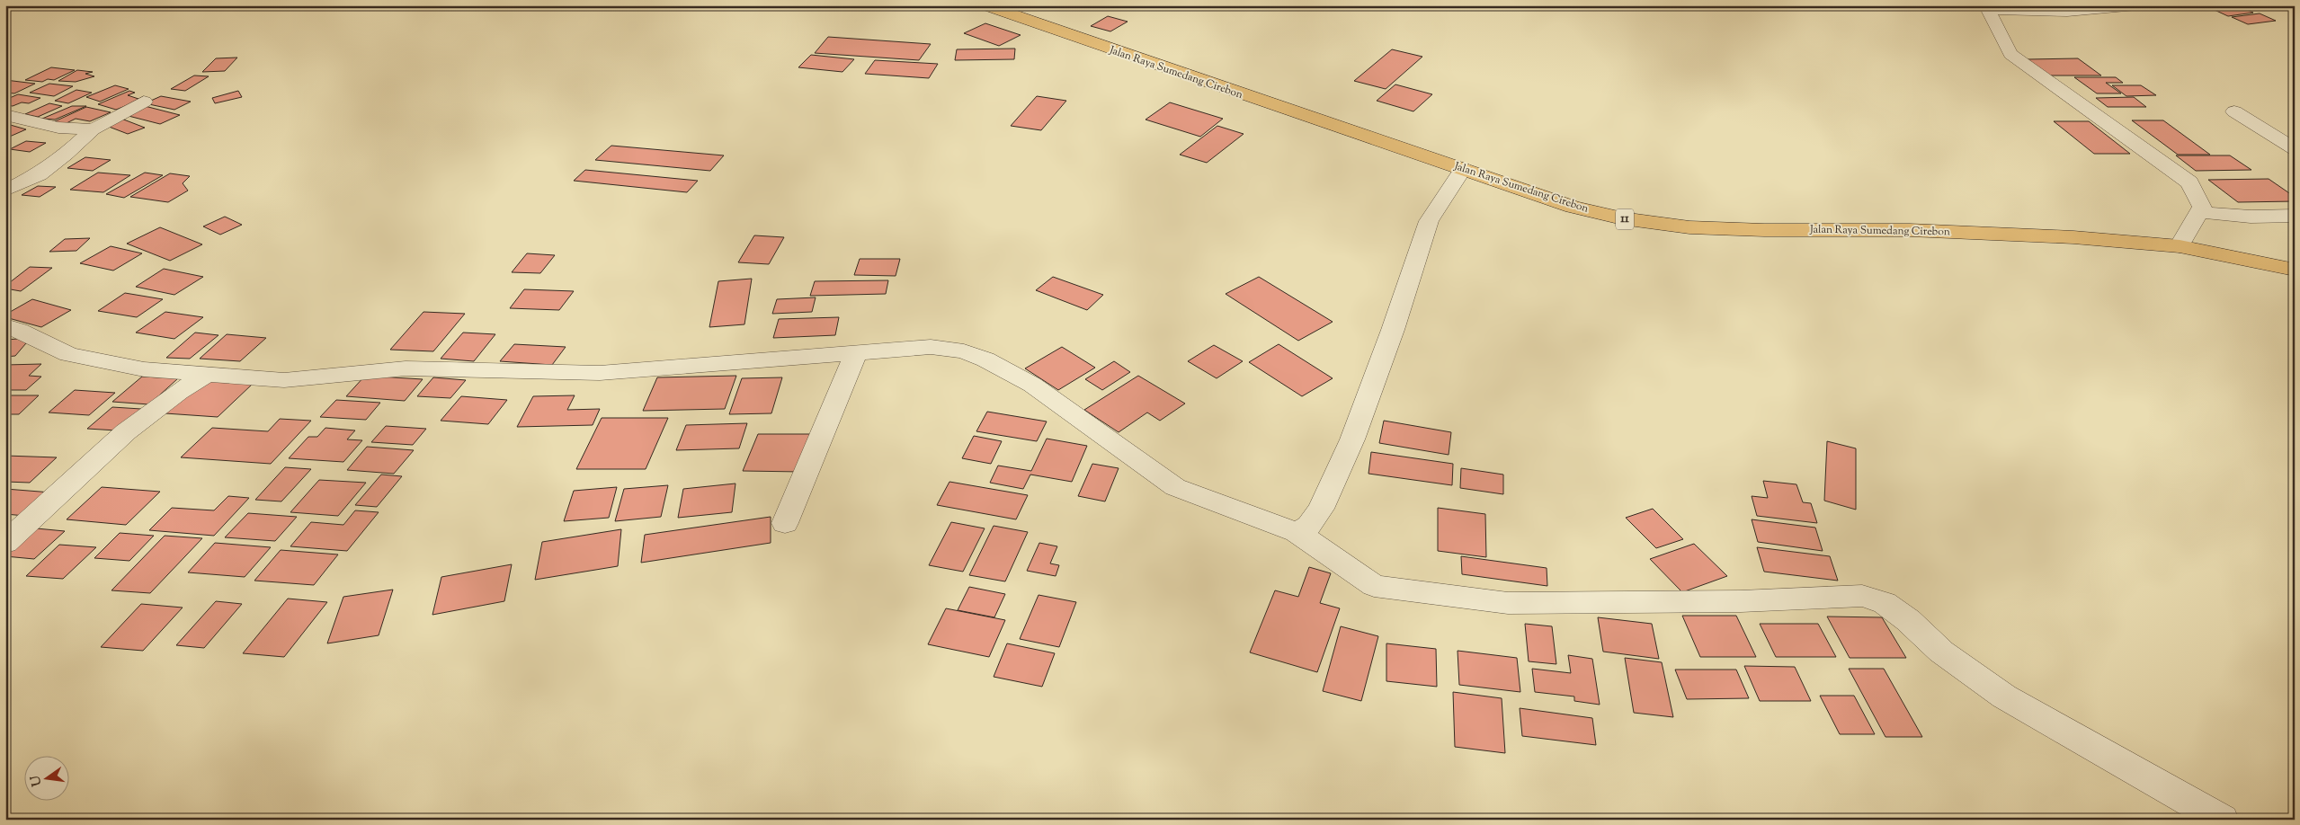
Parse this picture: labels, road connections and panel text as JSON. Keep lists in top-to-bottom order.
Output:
{
  "streets": {
    "highway": ["Jalan Raya Sumedang Cirebon", "11"]
  },
  "north": "left"
}
